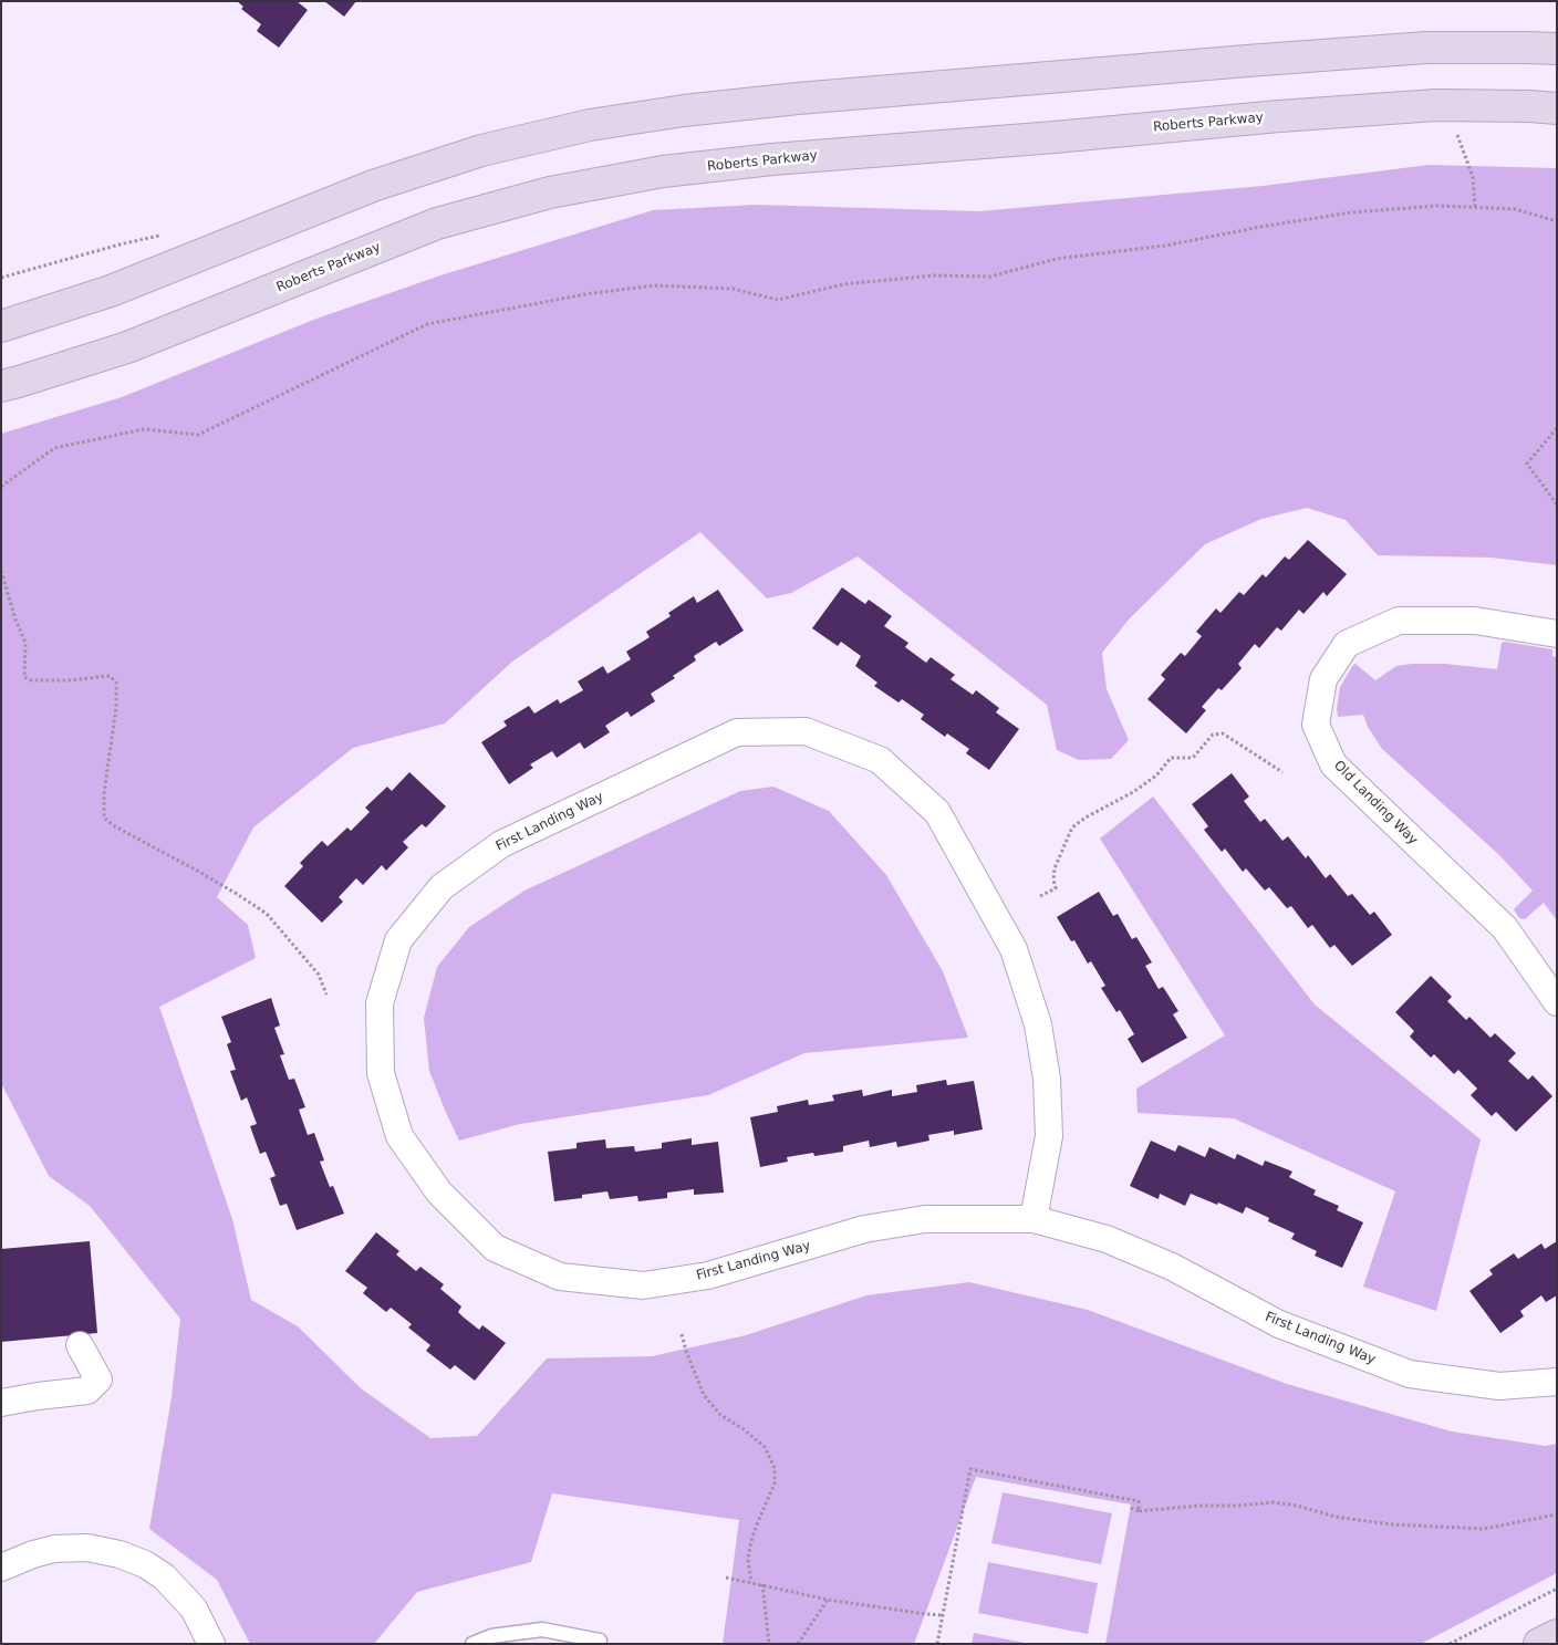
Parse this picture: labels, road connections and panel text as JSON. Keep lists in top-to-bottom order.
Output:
{
  "streets": {
    "main road": ["Roberts Parkway"],
    "street": ["Old Landing Way", "First Landing Way"]
  }
}
